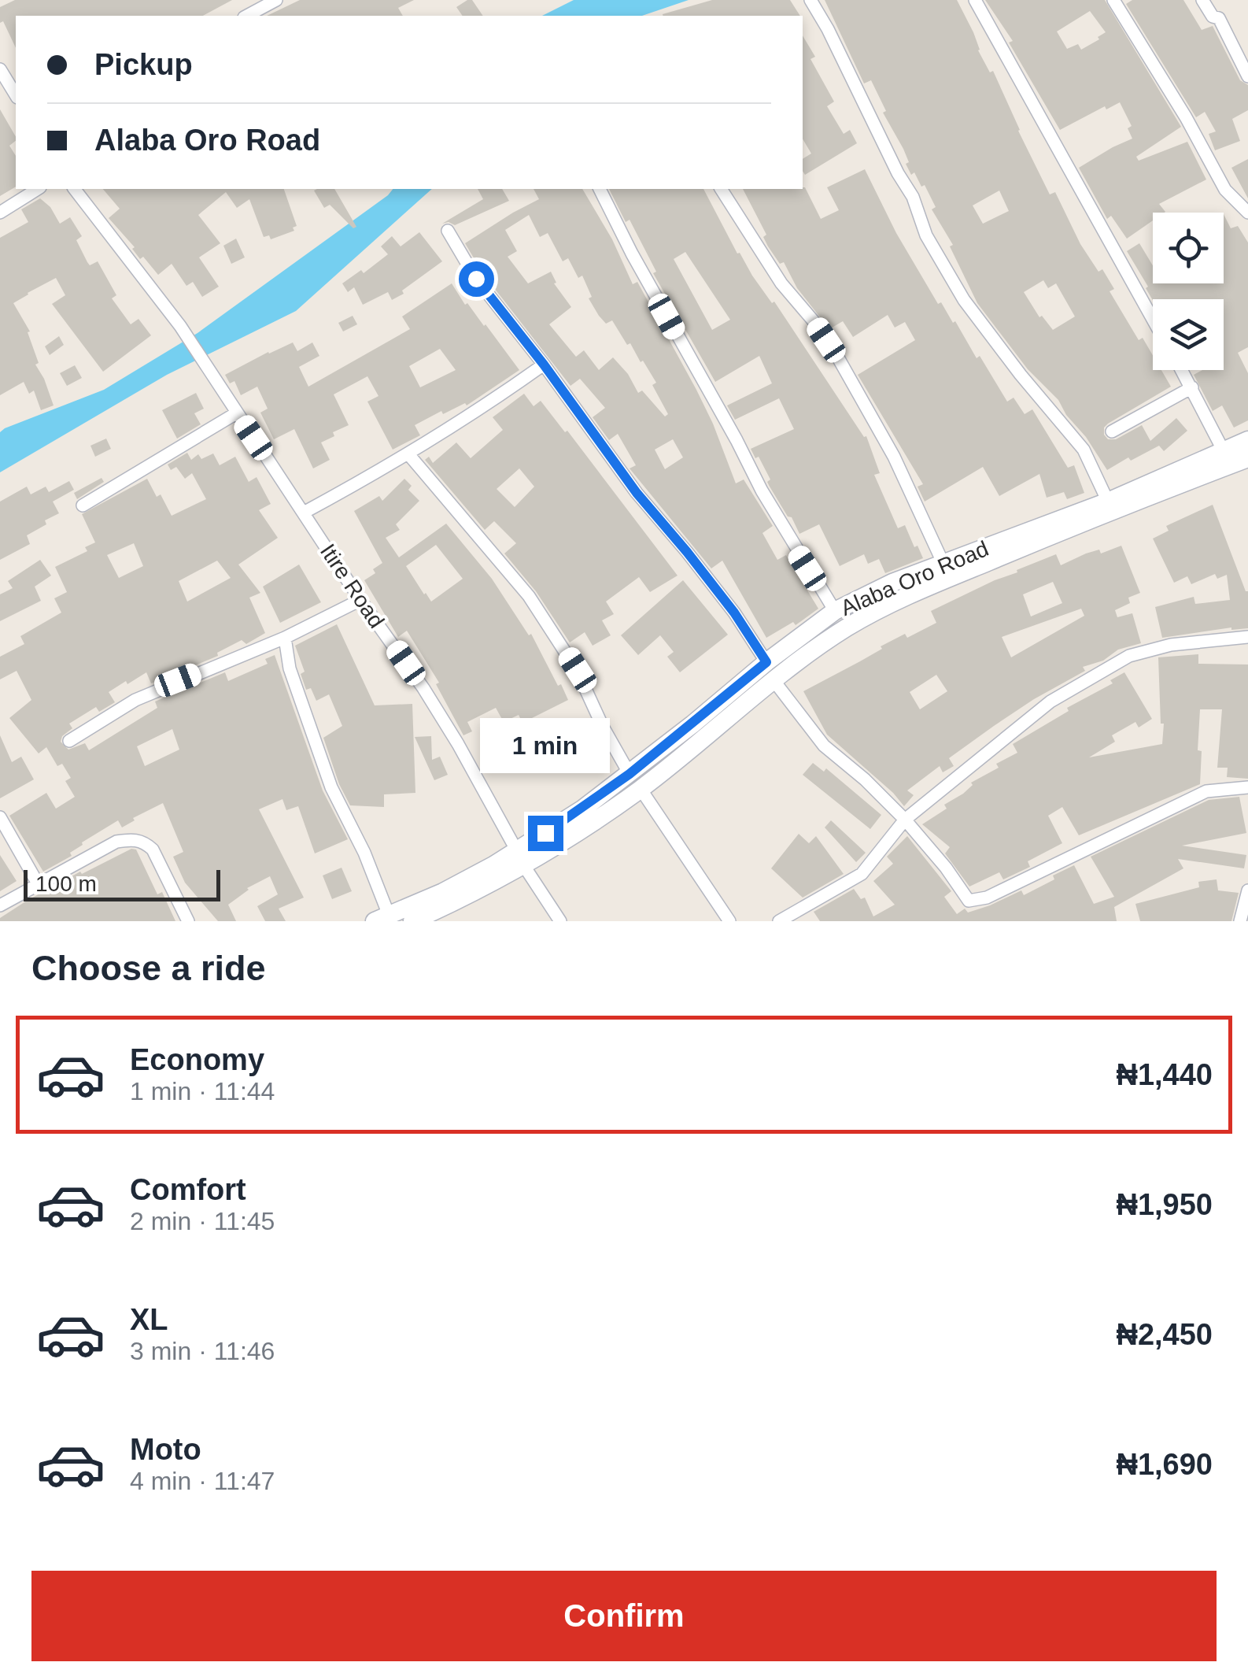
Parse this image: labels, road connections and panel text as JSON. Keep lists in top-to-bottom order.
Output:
{
  "streets": {
    "main road": ["Alaba Oro Road"],
    "street": ["Itire Road"]
  },
  "crossings": [
    ["Alaba Oro Road", "Itire Road"]
  ],
  "scale_bar": "100 m",
  "page": {
    "banner": ["Pickup", "Alaba Oro Road"],
    "bubble": "1 min",
    "scale": "100 m",
    "heading": "Choose a ride",
    "list": [
      {
        "name": "Economy",
        "note": "1 min · 11:44",
        "value": "₦1,440"
      },
      {
        "name": "Comfort",
        "note": "2 min · 11:45",
        "value": "₦1,950"
      },
      {
        "name": "XL",
        "note": "3 min · 11:46",
        "value": "₦2,450"
      },
      {
        "name": "Moto",
        "note": "4 min · 11:47",
        "value": "₦1,690"
      }
    ],
    "buttons": "Confirm"
  }
}
